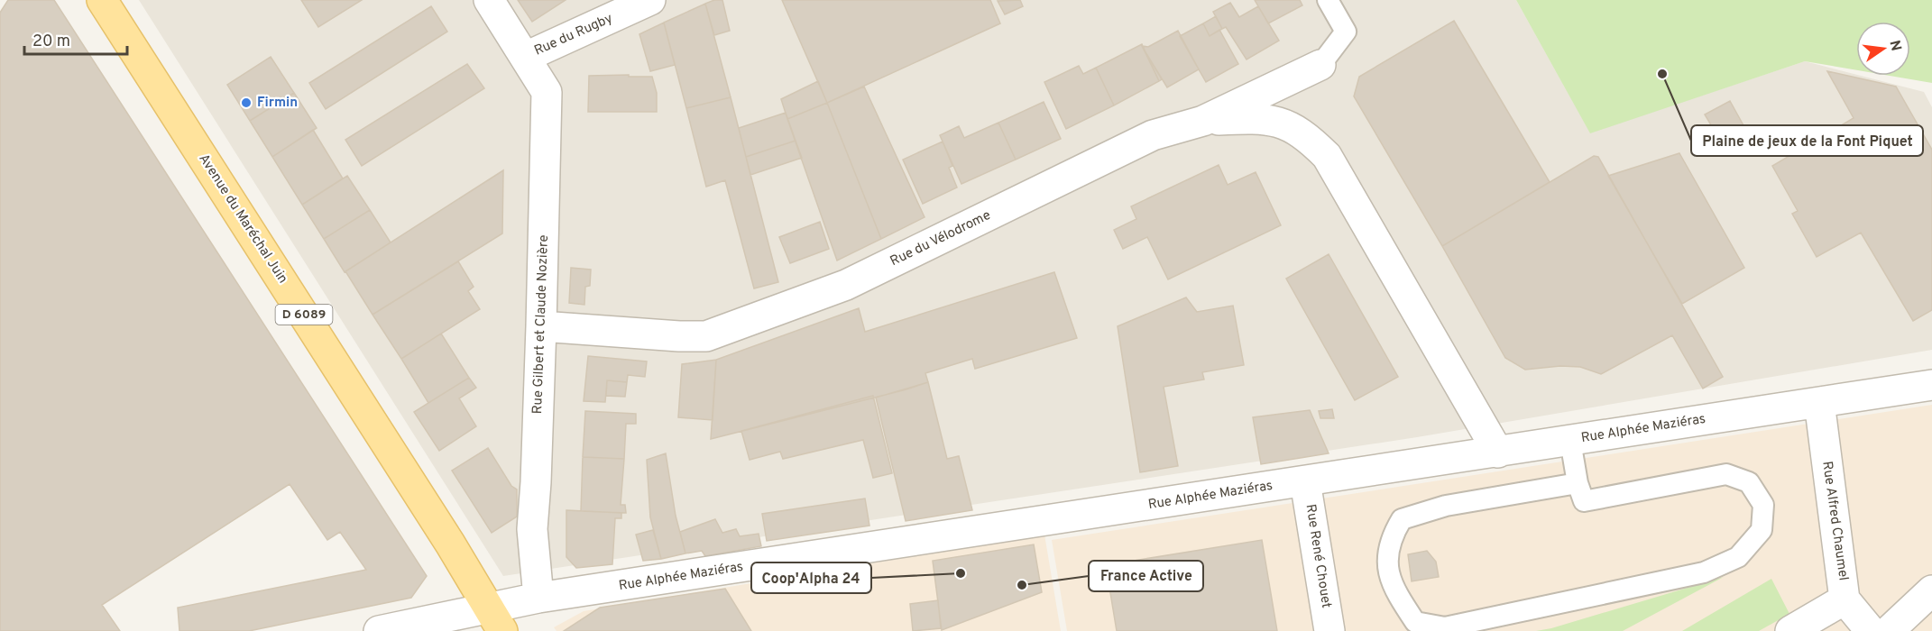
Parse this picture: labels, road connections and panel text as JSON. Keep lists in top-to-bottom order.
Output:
{
  "streets": {
    "main road": ["Avenue du Maréchal Juin", "D 6089"],
    "street": [
      "Rue du Rugby",
      "Rue du Vélodrome",
      "Rue Gilbert et Claude Nozière",
      "Rue Alphée Maziéras",
      "Rue Alfred Chaumel",
      "Rue René Chouet"
    ]
  },
  "crossings": [
    ["Rue du Rugby", "Rue Gilbert et Claude Nozière"],
    ["Avenue du Maréchal Juin", "Rue Alphée Maziéras"],
    ["Rue du Vélodrome", "Rue Gilbert et Claude Nozière"],
    ["Rue Gilbert et Claude Nozière", "Rue Alphée Maziéras"],
    ["Rue Alphée Maziéras", "Rue Alfred Chaumel"],
    ["Rue Alphée Maziéras", "Rue René Chouet"]
  ],
  "places": [
    "Plaine de jeux de la Font Piquet",
    "Firmin",
    "Coop'Alpha 24",
    "France Active"
  ],
  "scale_bar": "20 m",
  "north": "right"
}
